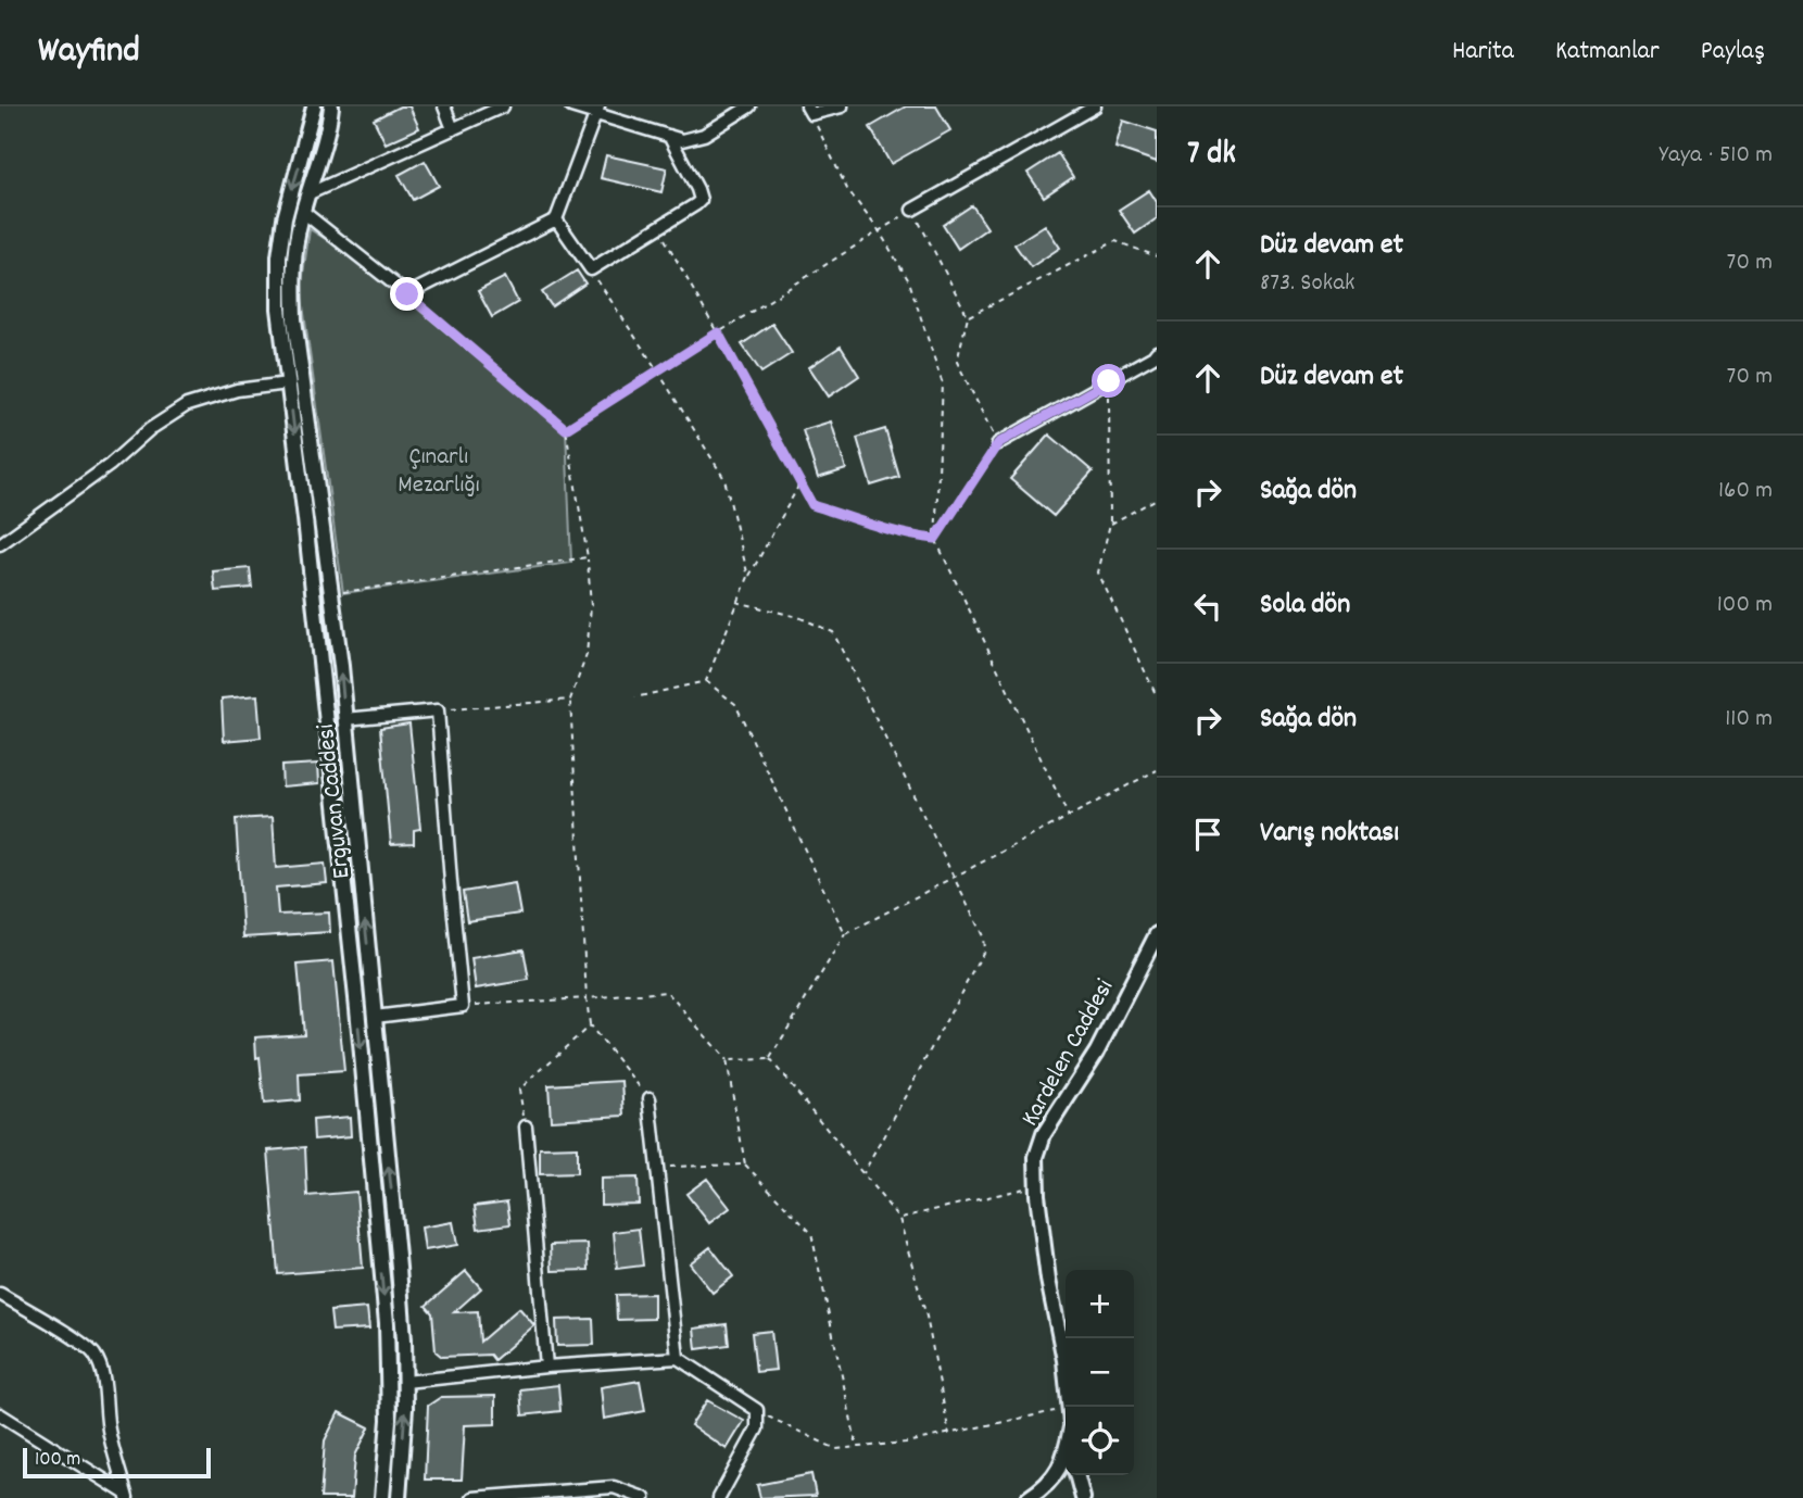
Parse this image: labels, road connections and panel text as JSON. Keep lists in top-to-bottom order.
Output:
{
  "streets": {
    "street": ["Erguvan Caddesi", "Kardelen Caddesi"]
  },
  "parks": ["Çınarlı Mezarlığı"],
  "scale_bar": "100 m",
  "page": {
    "header": "Wayfind",
    "nav": ["Harita", "Katmanlar", "Paylaş"],
    "heading": ["7 dk", "Yaya · 510 m"],
    "list": [
      ["Düz devam et", "873. Sokak", "70 m"],
      ["Düz devam et", "70 m"],
      ["Sağa dön", "160 m"],
      ["Sola dön", "100 m"],
      ["Sağa dön", "110 m"],
      "Varış noktası"
    ],
    "map_buttons": ["+", "−"],
    "scale": "100 m"
  }
}
